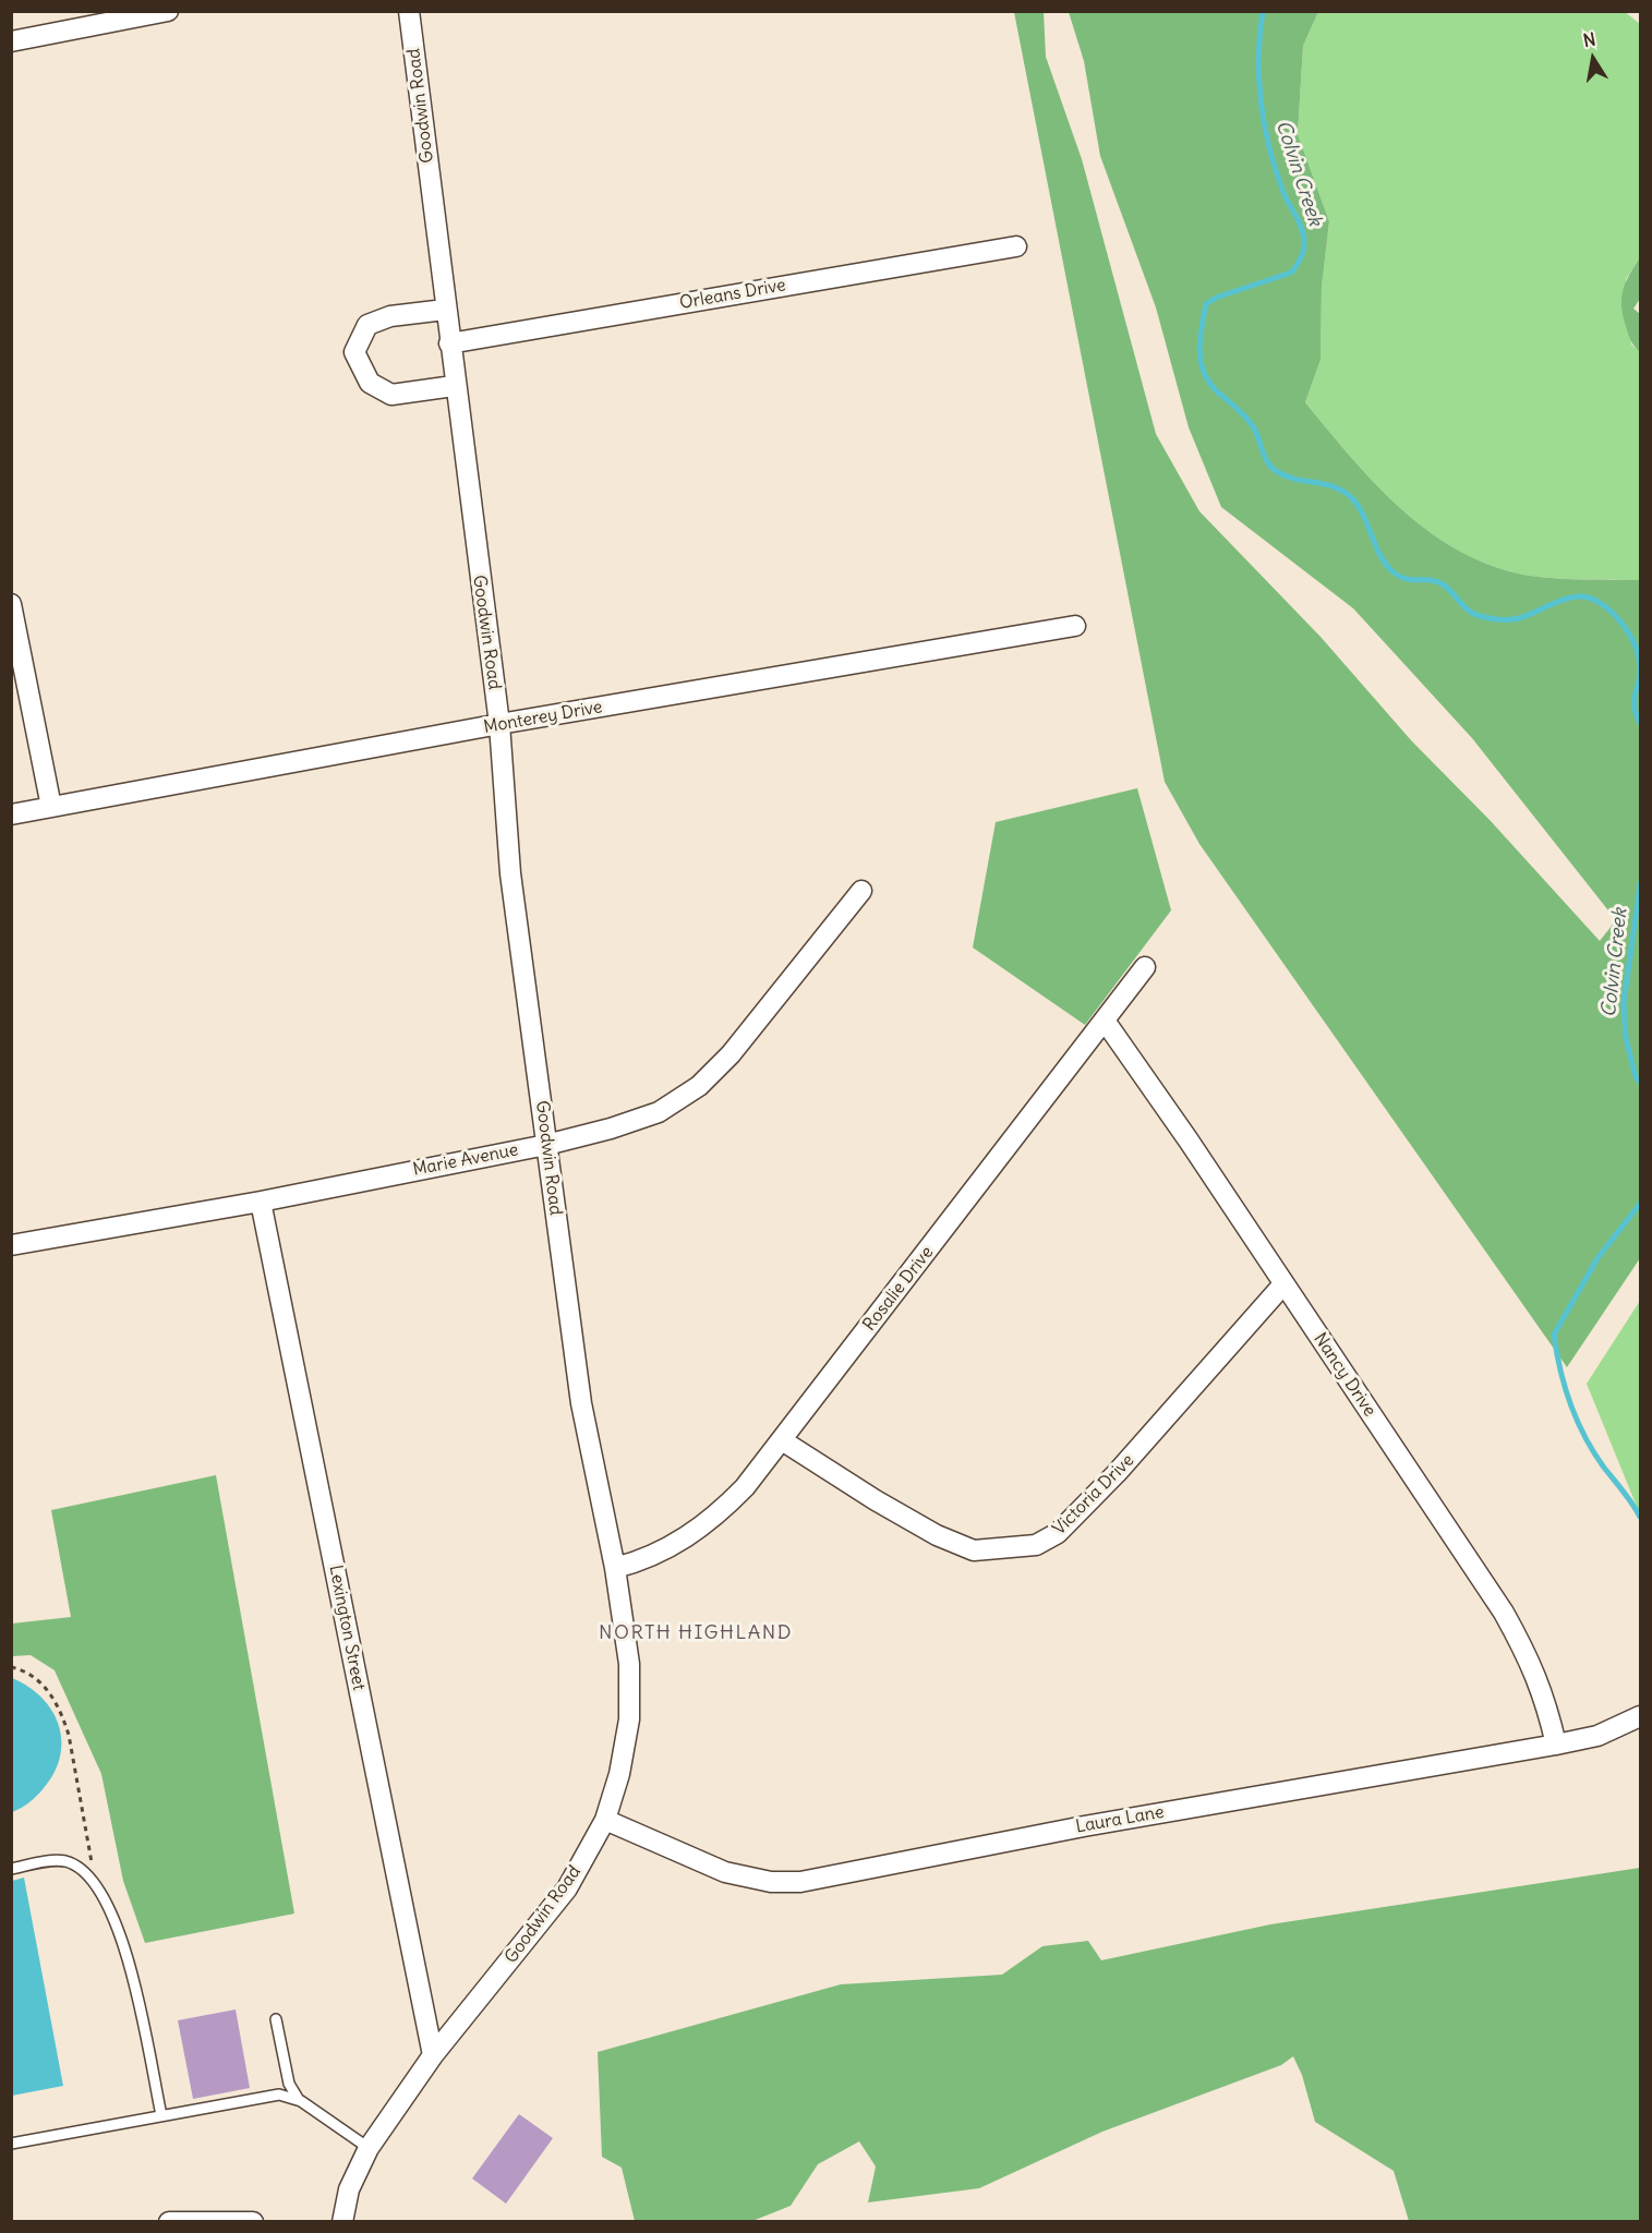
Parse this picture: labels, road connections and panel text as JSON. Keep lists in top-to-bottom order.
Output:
{
  "streets": {
    "street": [
      "Goodwin Road",
      "Orleans Drive",
      "Monterey Drive",
      "Marie Avenue",
      "Rosalie Drive",
      "Nancy Drive",
      "Victoria Drive",
      "Lexington Street",
      "Laura Lane"
    ]
  },
  "crossings": [
    ["Goodwin Road", "Orleans Drive"],
    ["Goodwin Road", "Monterey Drive"],
    ["Goodwin Road", "Marie Avenue"],
    ["Goodwin Road", "Rosalie Drive"],
    ["Goodwin Road", "Lexington Street"],
    ["Goodwin Road", "Laura Lane"],
    ["Marie Avenue", "Lexington Street"],
    ["Rosalie Drive", "Nancy Drive"],
    ["Rosalie Drive", "Victoria Drive"],
    ["Nancy Drive", "Victoria Drive"],
    ["Nancy Drive", "Laura Lane"]
  ],
  "districts": ["NORTH HIGHLAND"],
  "water": ["Colvin Creek"],
  "north": "top"
}
